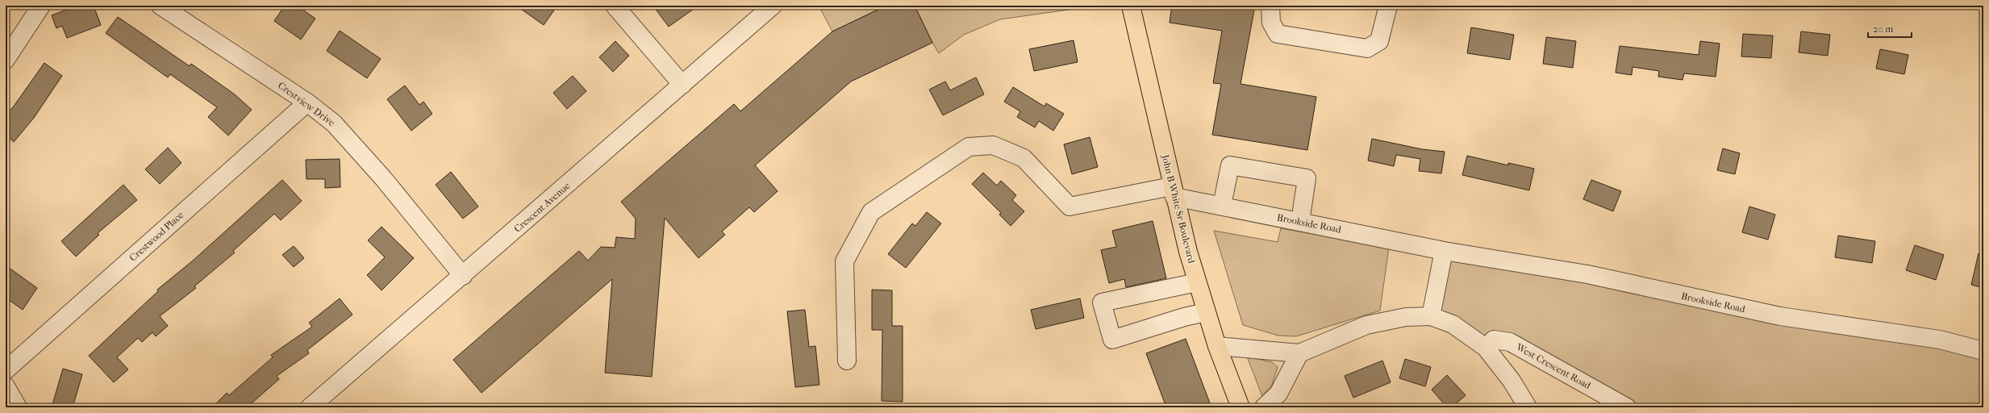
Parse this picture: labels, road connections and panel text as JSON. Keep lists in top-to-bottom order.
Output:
{
  "streets": {
    "main road": ["John B White Sr Boulevard"],
    "street": [
      "Crestview Drive",
      "Crescent Avenue",
      "Brookside Road",
      "Crestwood Place",
      "West Crescent Road"
    ]
  },
  "crossings": [
    ["Crestview Drive", "Crescent Avenue"],
    ["Crestview Drive", "Crestwood Place"],
    ["John B White Sr Boulevard", "Brookside Road"]
  ],
  "scale_bar": "20 m"
}
